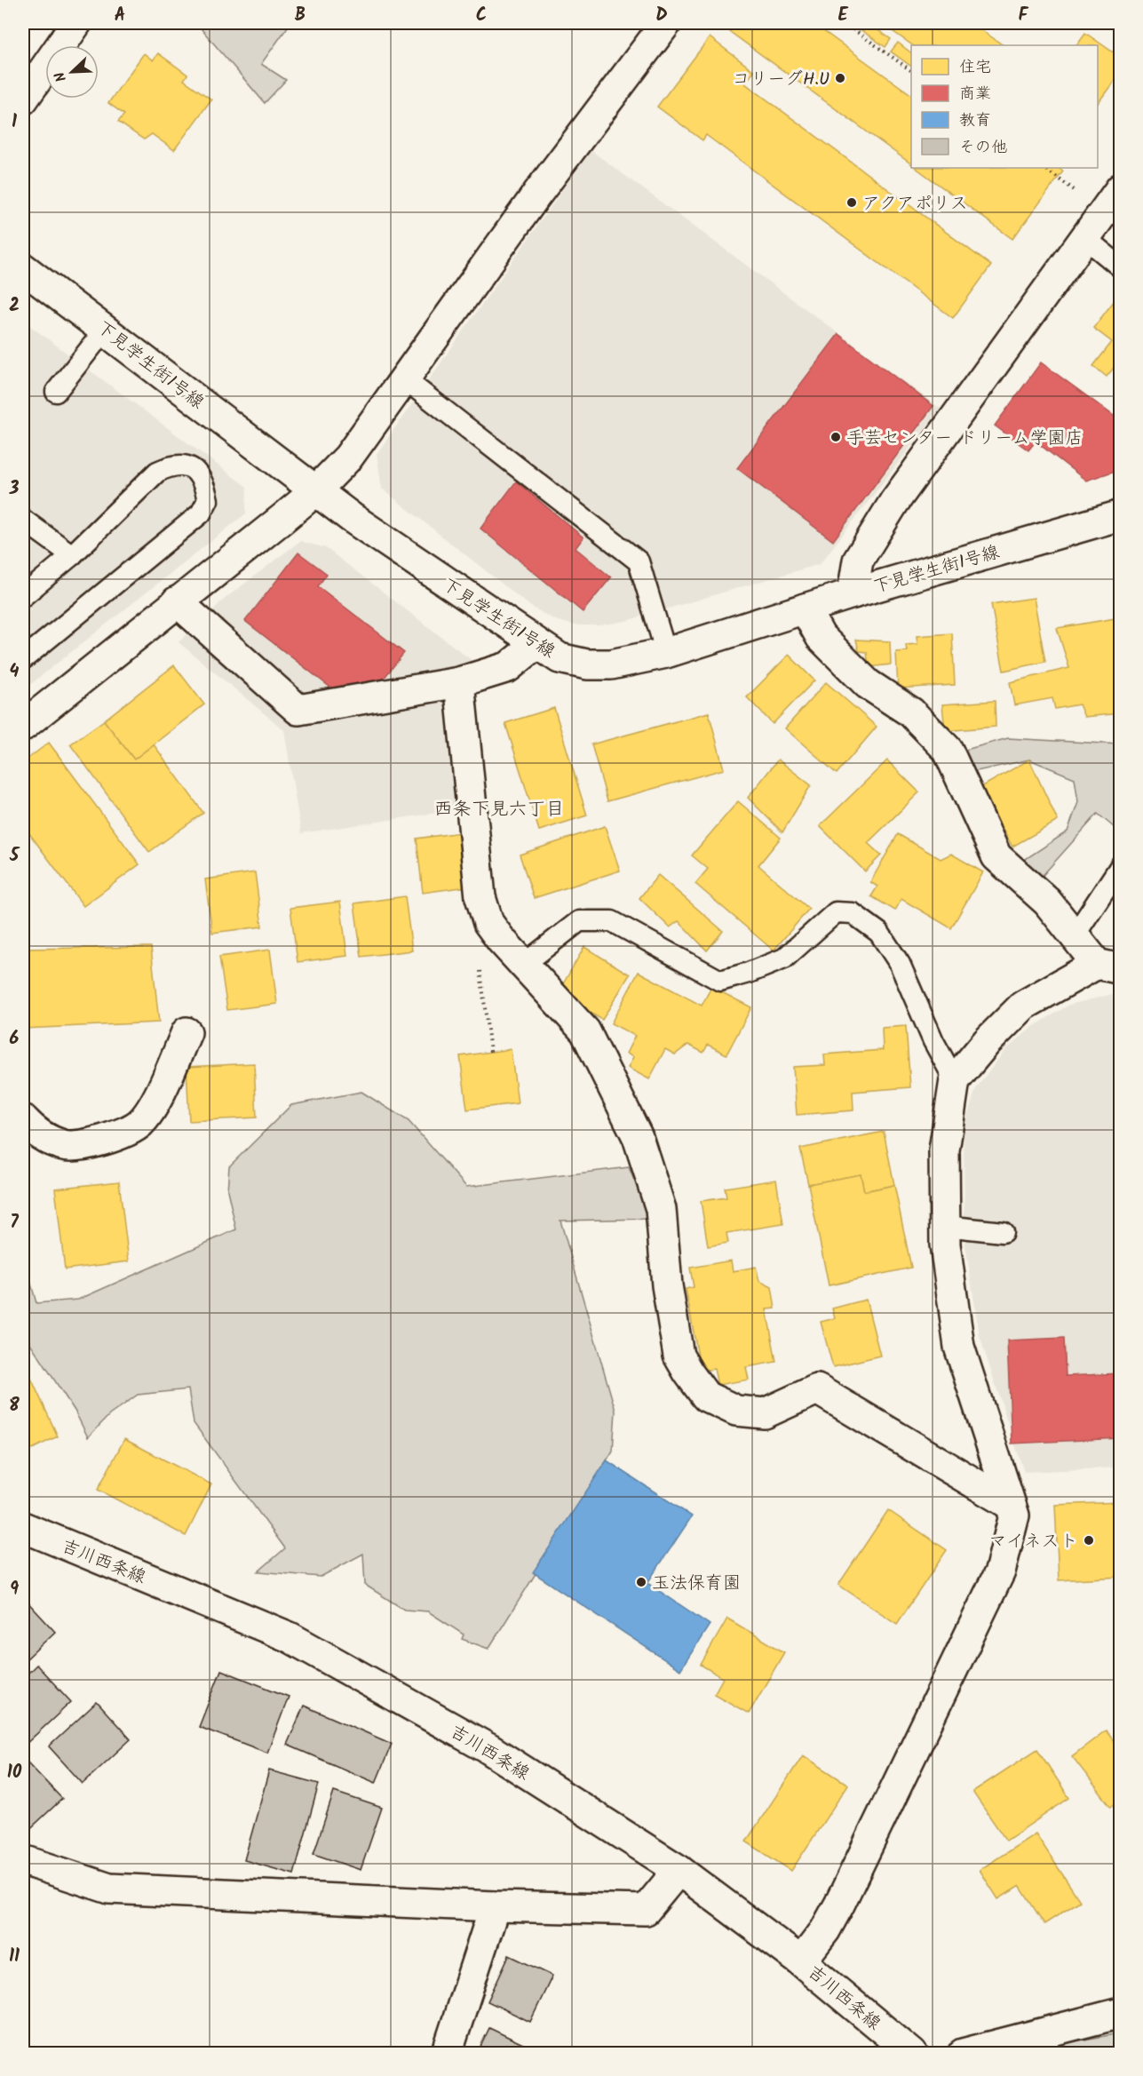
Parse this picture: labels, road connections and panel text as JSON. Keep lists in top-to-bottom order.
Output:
{
  "streets": {
    "street": ["下見学生街1号線", "吉川西条線"]
  },
  "districts": ["西条下見六丁目"],
  "places": [
    "コリーグH.U",
    "アクアポリス",
    "手芸センター ドリーム学園店",
    "マイネスト",
    "玉法保育園"
  ],
  "legend": [
    "住宅",
    "商業",
    "教育",
    "その他"
  ],
  "north": "bottom left",
  "grid": {
    "columns": [
      "A",
      "B",
      "C",
      "D",
      "E",
      "F"
    ],
    "rows": [
      "1",
      "2",
      "3",
      "4",
      "5",
      "6",
      "7",
      "8",
      "9",
      "10",
      "11"
    ]
  }
}
